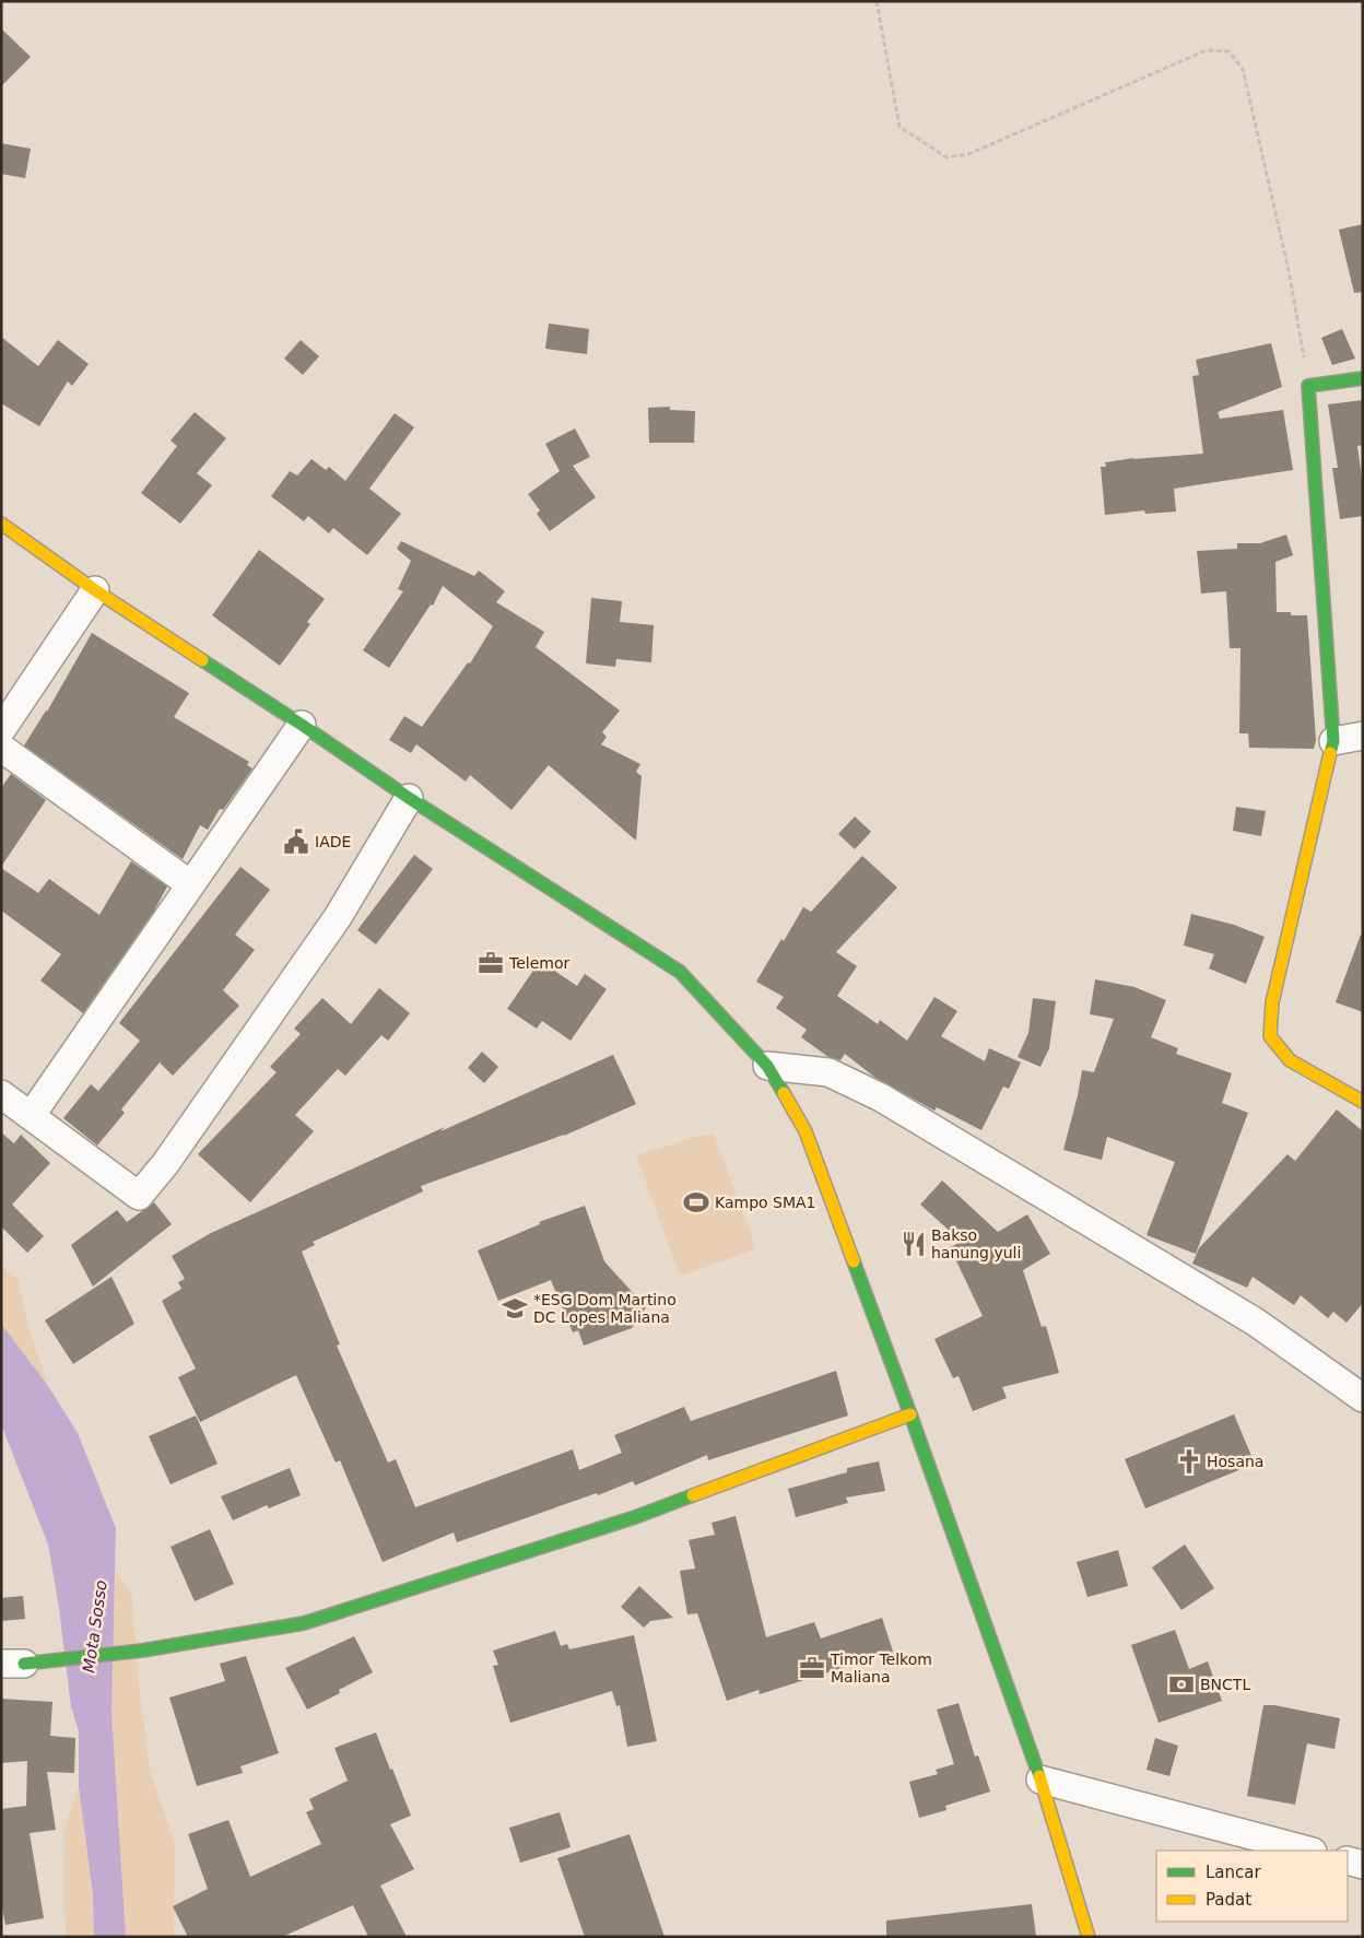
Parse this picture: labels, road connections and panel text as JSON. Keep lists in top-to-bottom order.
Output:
{
  "water": ["Mota Sosso"],
  "places": {
    "public building": ["IADE"],
    "office": ["Telemor", "Timor Telkom Maliana"],
    "sports": ["Kampo SMA1"],
    "restaurant": ["Bakso hanung yuli"],
    "school or university": ["*ESG Dom Martino DC Lopes Maliana"],
    "church": ["Hosana"],
    "bank": ["BNCTL"]
  },
  "legend": ["Lancar", "Padat"]
}
